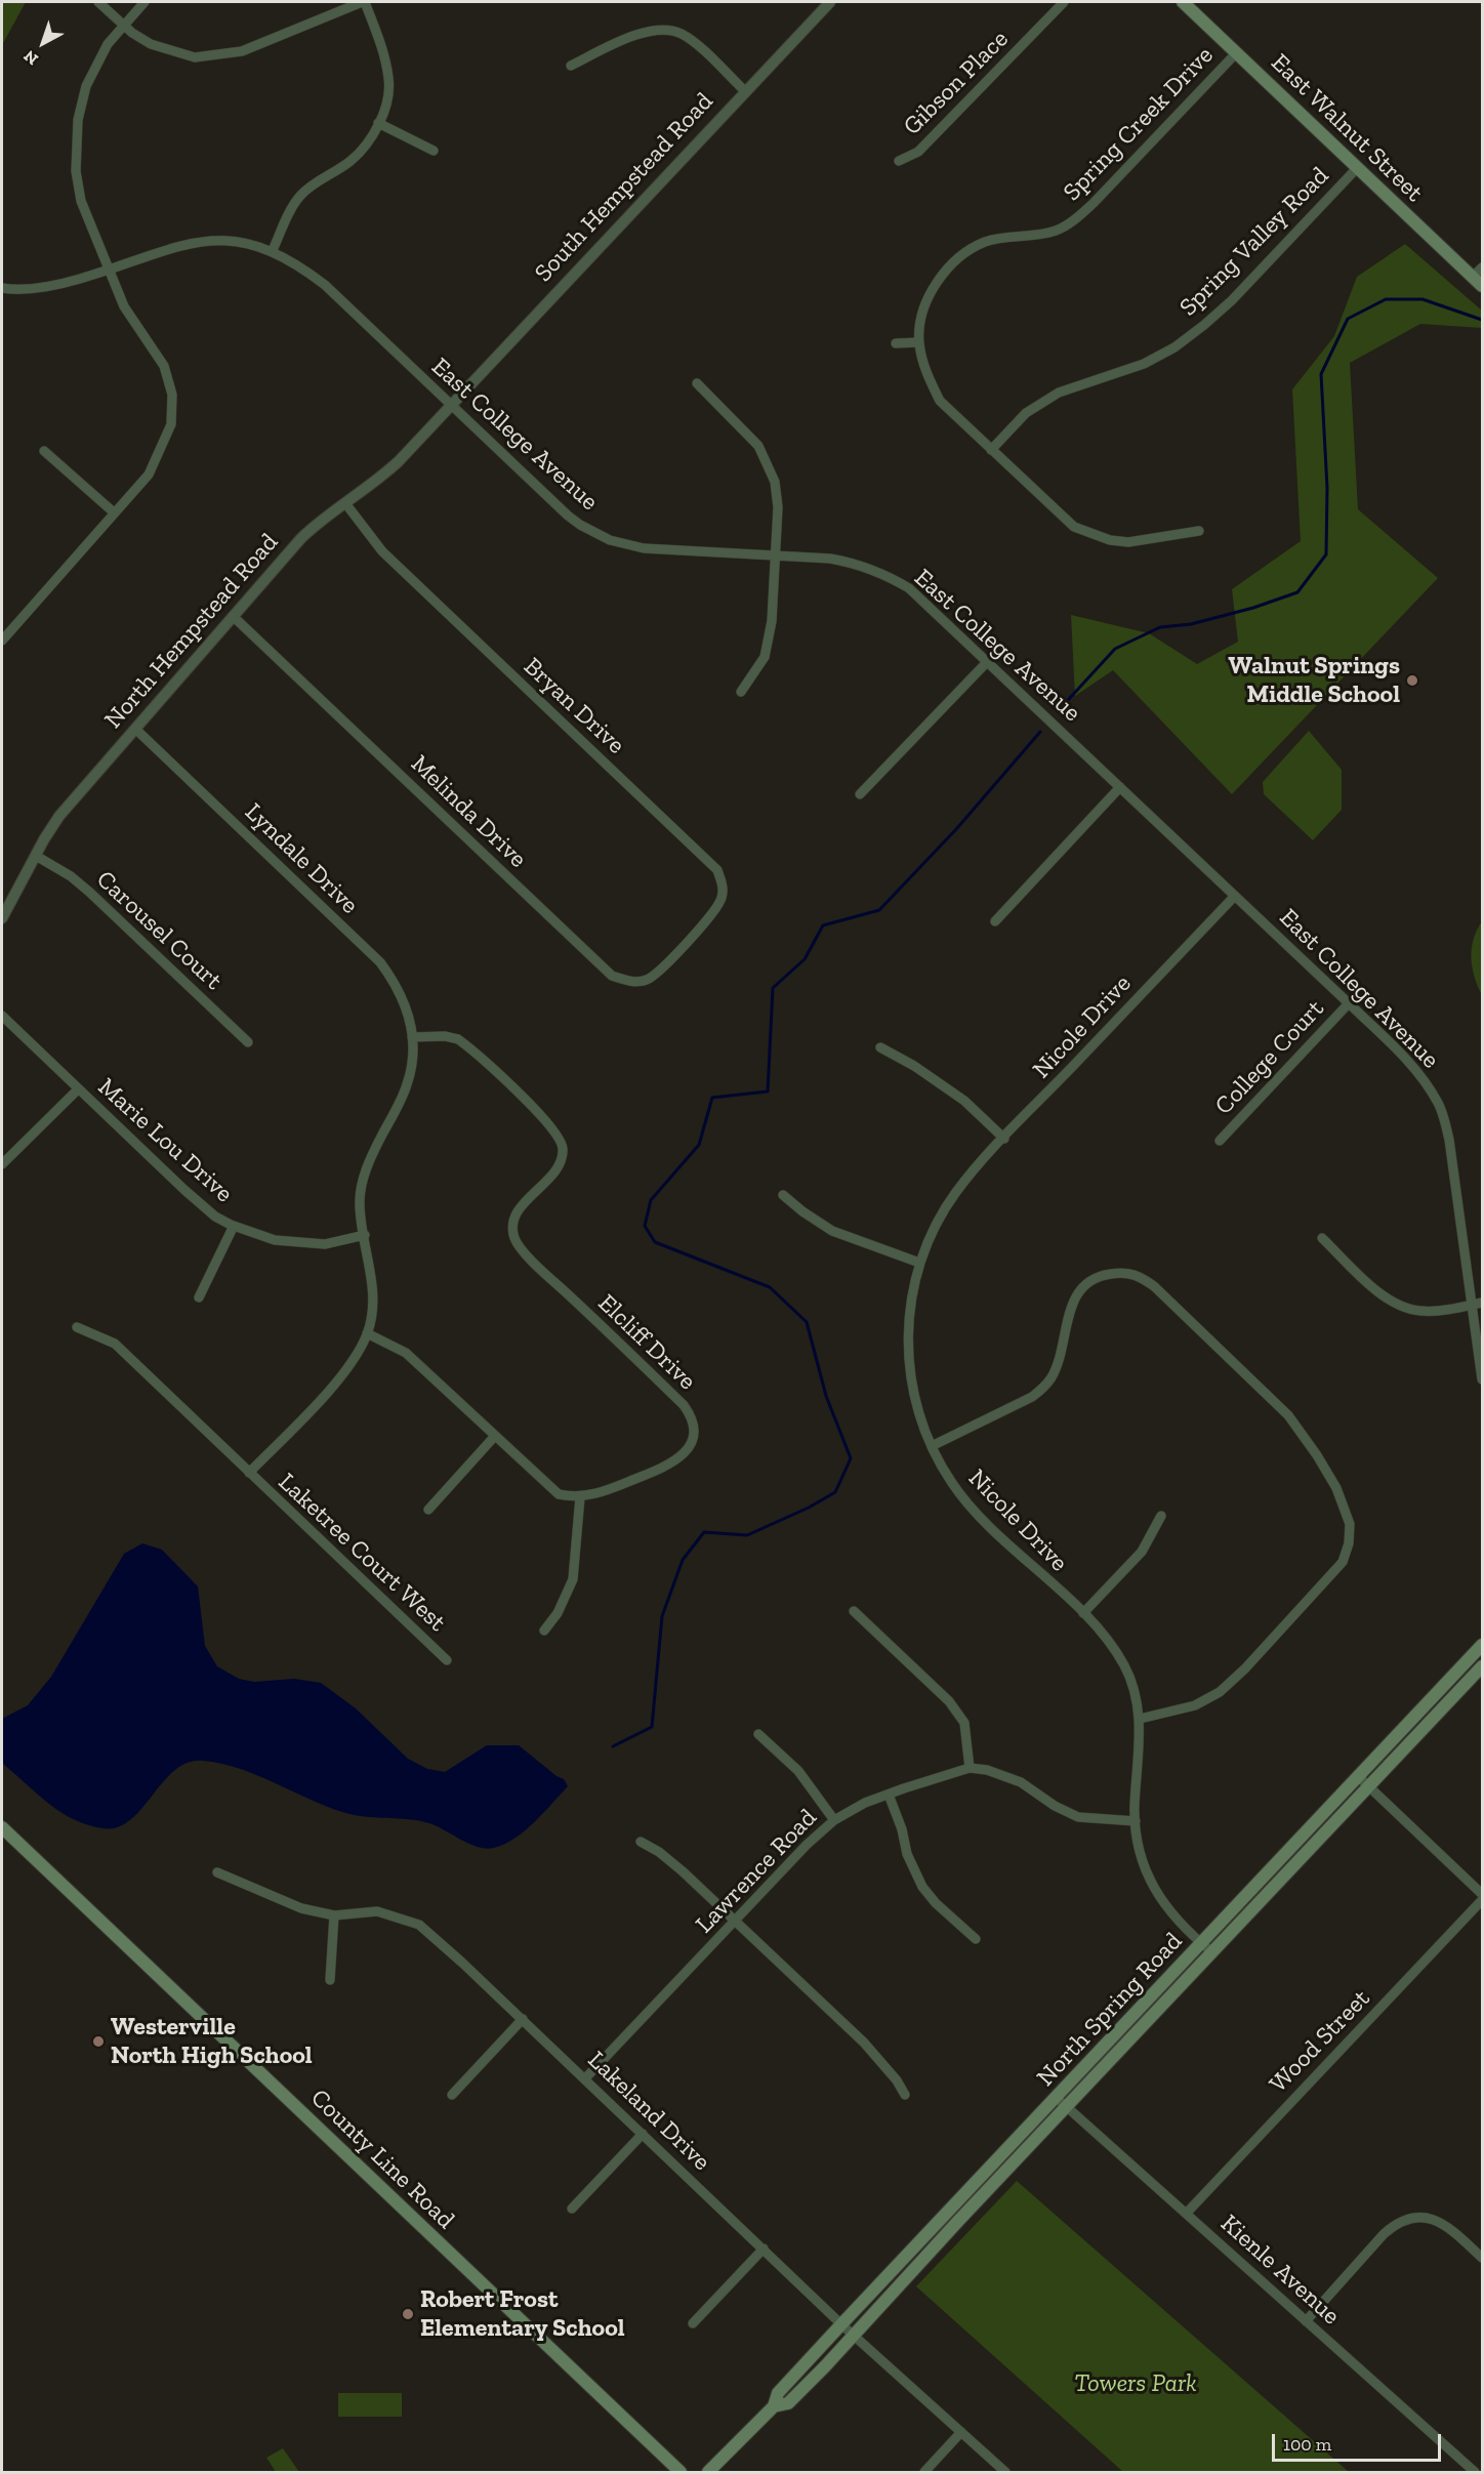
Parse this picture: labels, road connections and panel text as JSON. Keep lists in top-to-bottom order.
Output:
{
  "streets": {
    "main road": ["East Walnut Street", "North Spring Road", "County Line Road"],
    "street": [
      "Gibson Place",
      "Spring Creek Drive",
      "South Hempstead Road",
      "Spring Valley Road",
      "East College Avenue",
      "North Hempstead Road",
      "Bryan Drive",
      "Melinda Drive",
      "Lyndale Drive",
      "Carousel Court",
      "Nicole Drive",
      "College Court",
      "Marie Lou Drive",
      "Elcliff Drive",
      "Laketree Court West",
      "Lawrence Road",
      "Wood Street",
      "Lakeland Drive",
      "Kienle Avenue"
    ]
  },
  "crossings": [
    ["Spring Creek Drive", "East Walnut Street"],
    ["Spring Creek Drive", "Spring Valley Road"],
    ["East Walnut Street", "Spring Valley Road"],
    ["South Hempstead Road", "East College Avenue"],
    ["South Hempstead Road", "North Hempstead Road"],
    ["East College Avenue", "North Hempstead Road"],
    ["East College Avenue", "Nicole Drive"],
    ["East College Avenue", "College Court"],
    ["North Hempstead Road", "Bryan Drive"],
    ["North Hempstead Road", "Melinda Drive"],
    ["North Hempstead Road", "Lyndale Drive"],
    ["North Hempstead Road", "Carousel Court"],
    ["Bryan Drive", "Melinda Drive"],
    ["Lyndale Drive", "Marie Lou Drive"],
    ["Lyndale Drive", "Elcliff Drive"],
    ["Lyndale Drive", "Laketree Court West"],
    ["Nicole Drive", "North Spring Road"],
    ["Lawrence Road", "Lakeland Drive"],
    ["North Spring Road", "Lakeland Drive"],
    ["North Spring Road", "Kienle Avenue"],
    ["Wood Street", "Kienle Avenue"]
  ],
  "parks": ["Towers Park"],
  "places": ["Walnut Springs Middle School", "Westerville North High School", "Robert Frost Elementary School"],
  "scale_bar": "100 m",
  "north": "bottom left"
}
